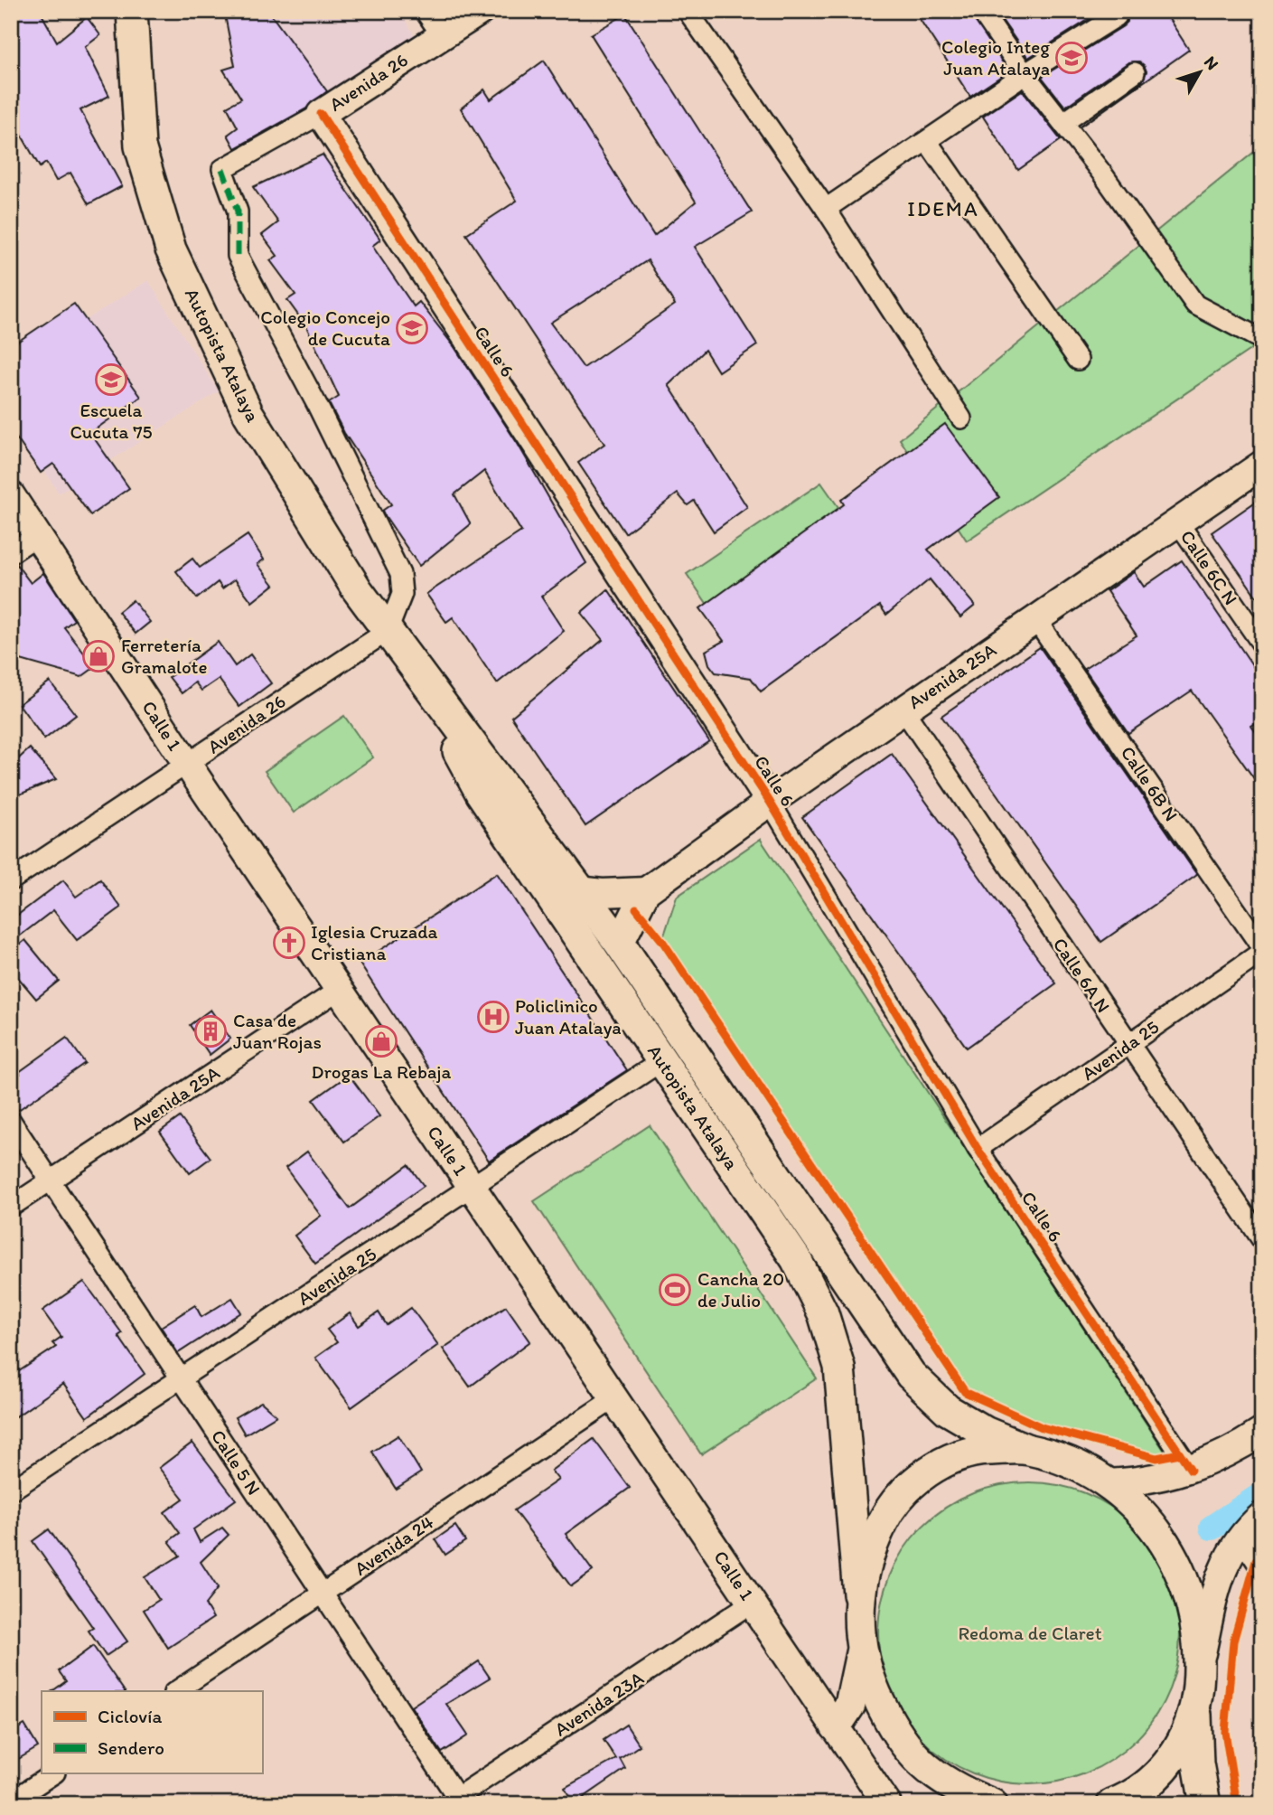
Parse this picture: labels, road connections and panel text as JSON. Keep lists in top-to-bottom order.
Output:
{
  "streets": {
    "main road": ["Autopista Atalaya"],
    "street": [
      "Avenida 26",
      "Calle 6",
      "Calle 6C N",
      "Avenida 25A",
      "Calle 1",
      "Calle 6B N",
      "Calle 6A N",
      "Avenida 25",
      "Calle 5 N",
      "Avenida 24",
      "Avenida 23A"
    ]
  },
  "crossings": [
    ["Avenida 26", "Calle 6"],
    ["Avenida 26", "Autopista Atalaya"],
    ["Avenida 26", "Calle 1"],
    ["Calle 6", "Avenida 25A"],
    ["Calle 6", "Avenida 25"],
    ["Autopista Atalaya", "Avenida 25A"],
    ["Autopista Atalaya", "Avenida 25"],
    ["Calle 6C N", "Avenida 25A"],
    ["Avenida 25A", "Calle 1"],
    ["Avenida 25A", "Calle 6B N"],
    ["Avenida 25A", "Calle 6A N"],
    ["Avenida 25A", "Calle 5 N"],
    ["Calle 1", "Avenida 25"],
    ["Calle 1", "Avenida 24"],
    ["Calle 1", "Avenida 23A"],
    ["Calle 6B N", "Avenida 25"],
    ["Calle 6A N", "Avenida 25"],
    ["Avenida 25", "Calle 5 N"],
    ["Calle 5 N", "Avenida 24"],
    ["Calle 5 N", "Avenida 23A"]
  ],
  "districts": ["IDEMA"],
  "parks": ["Redoma de Claret"],
  "places": {
    "school or university": ["Colegio Integ Juan Atalaya", "Colegio Concejo de Cucuta", "Escuela Cucuta 75"],
    "shop": ["Ferretería Gramalote", "Drogas La Rebaja"],
    "church": ["Iglesia Cruzada Cristiana"],
    "hospital": ["Policlinico Juan Atalaya"],
    "building": ["Casa de Juan Rojas"],
    "sports": ["Cancha 20 de Julio"]
  },
  "legend": ["Ciclovía", "Sendero"],
  "north": "top right"
}
